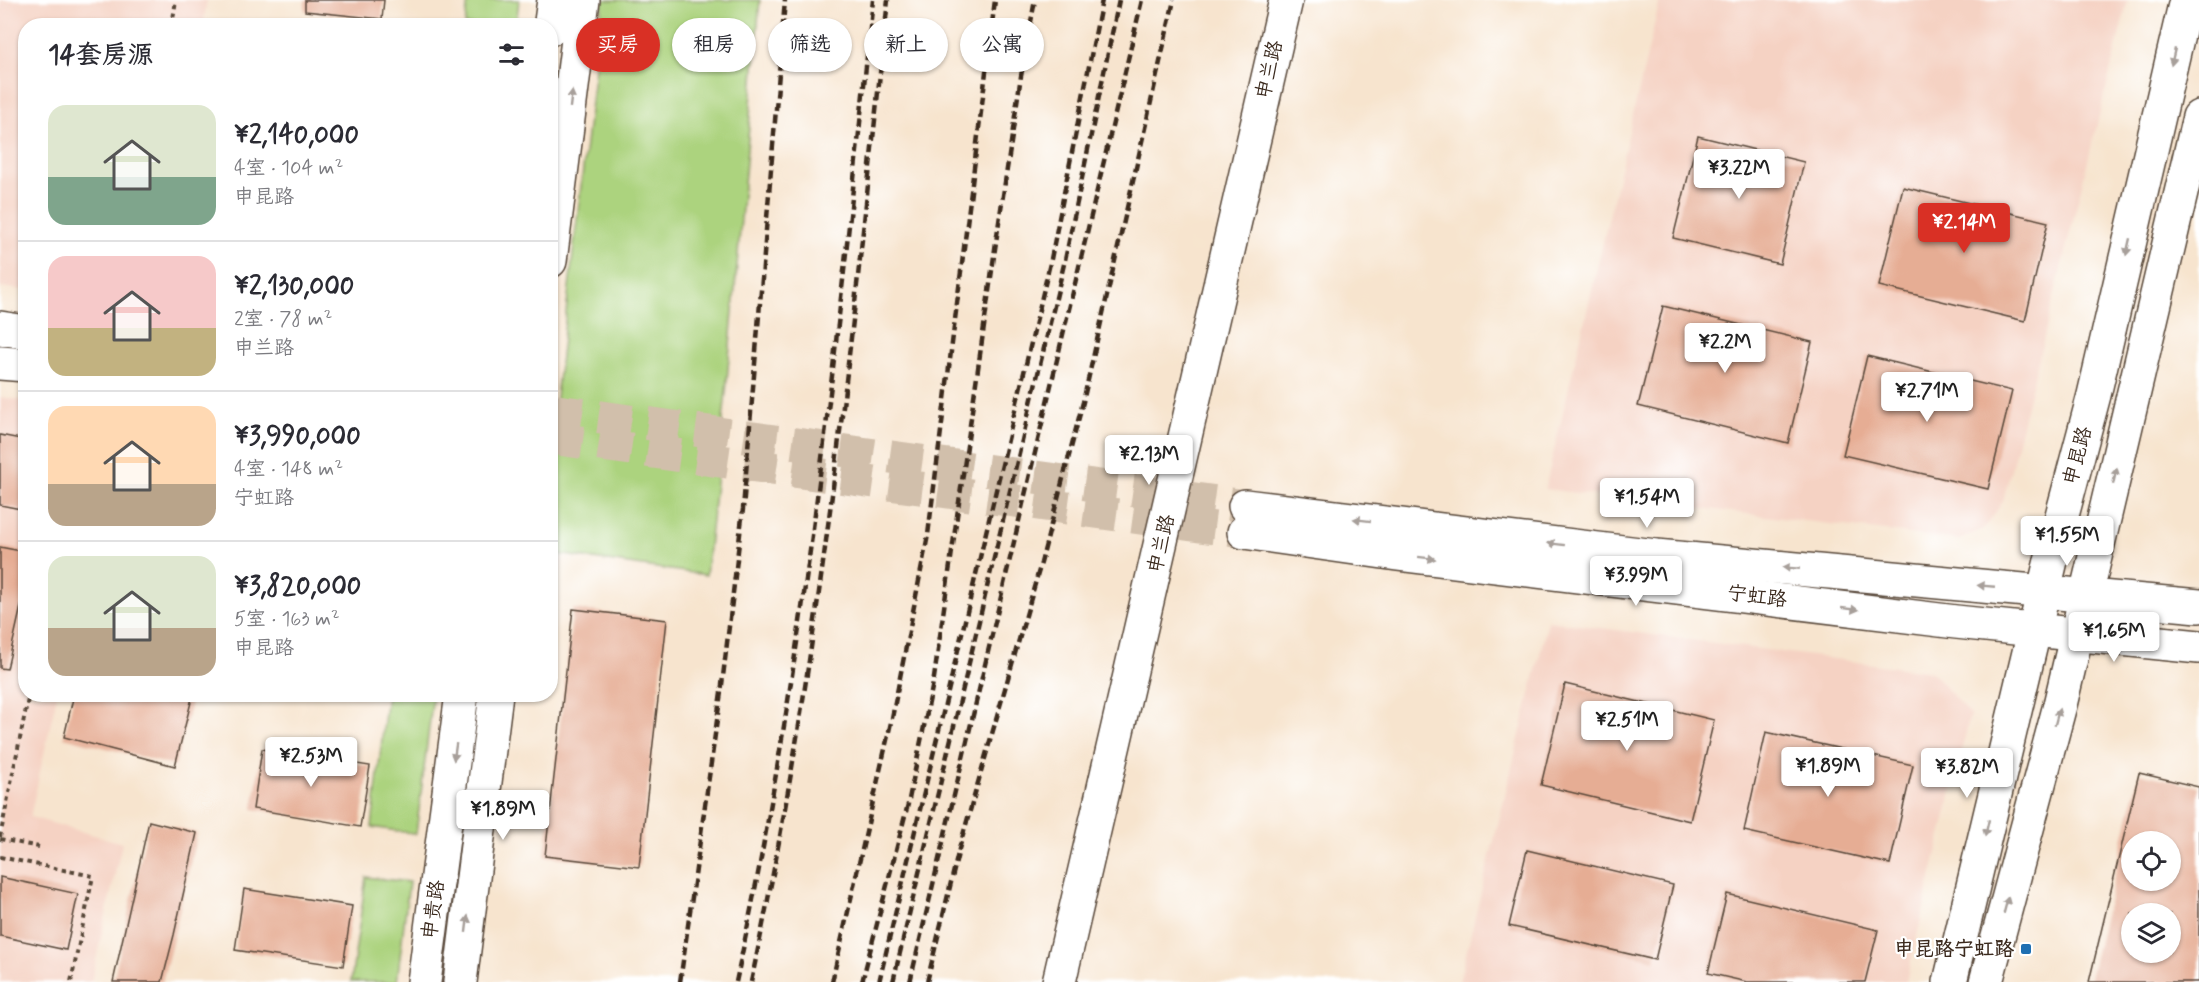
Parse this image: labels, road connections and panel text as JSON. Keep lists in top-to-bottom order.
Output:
{
  "streets": {
    "main road": [
      "申兰路",
      "申昆路",
      "宁虹路",
      "申贵路"
    ]
  },
  "crossings": [
    ["申昆路", "宁虹路"]
  ],
  "places": {
    "transit": ["申昆路宁虹路"]
  },
  "page": {
    "chip": [
      "买房",
      "租房",
      "筛选",
      "新上",
      "公寓"
    ],
    "heading": "14套房源",
    "list": [
      {
        "name": "¥2,140,000",
        "note": "4室 · 104 m² · 申昆路"
      },
      {
        "name": "¥2,130,000",
        "note": "2室 · 78 m² · 申兰路"
      },
      {
        "name": "¥3,990,000",
        "note": "4室 · 148 m² · 宁虹路"
      },
      {
        "name": "¥3,820,000",
        "note": "5室 · 163 m² · 申昆路"
      }
    ],
    "price": [
      "¥3.22M",
      "¥2.14M",
      "¥2.2M",
      "¥2.71M",
      "¥2.13M",
      "¥1.54M",
      "¥1.55M",
      "¥3.99M",
      "¥1.65M",
      "¥2.51M",
      "¥2.53M",
      "¥1.89M",
      "¥3.82M",
      "¥1.89M"
    ]
  }
}
